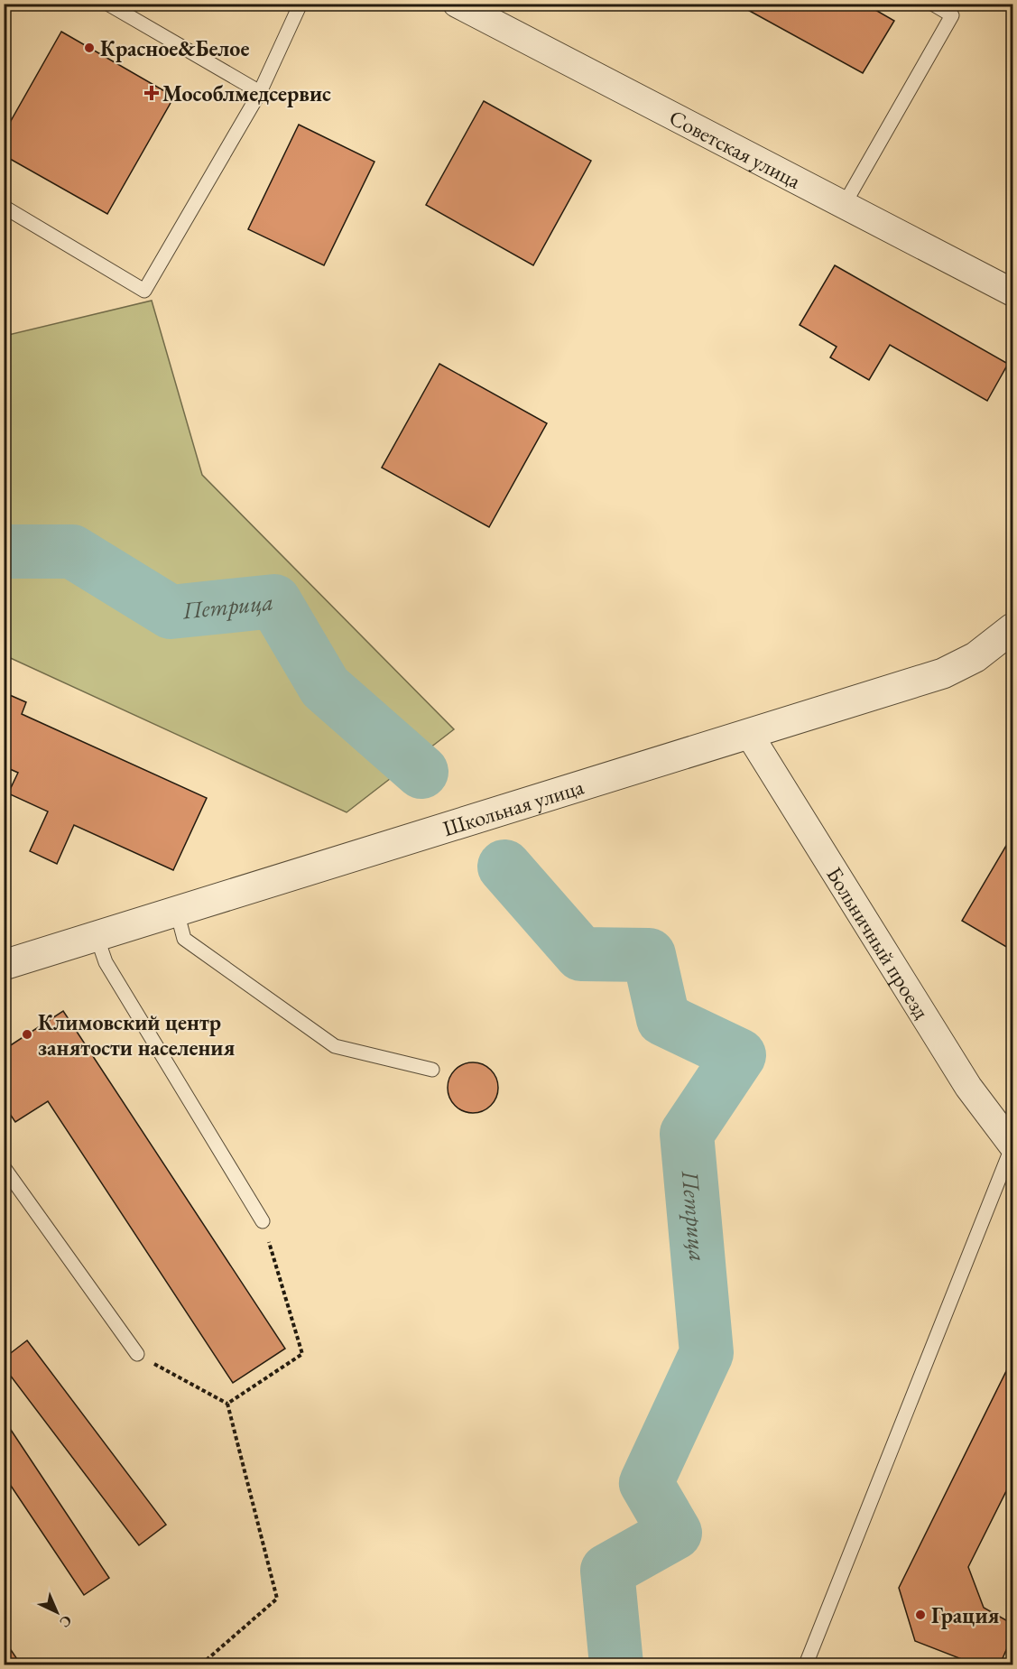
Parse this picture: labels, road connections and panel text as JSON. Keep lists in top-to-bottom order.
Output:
{
  "streets": {
    "street": ["Советская улица", "Школьная улица", "Больничный проезд"]
  },
  "crossings": [
    ["Школьная улица", "Больничный проезд"]
  ],
  "water": ["Петрица"],
  "places": {
    "other": ["Красное&Белое", "Климовский центр занятости населения", "Грация"],
    "health": ["Мособлмедсервис"]
  },
  "north": "bottom right"
}
